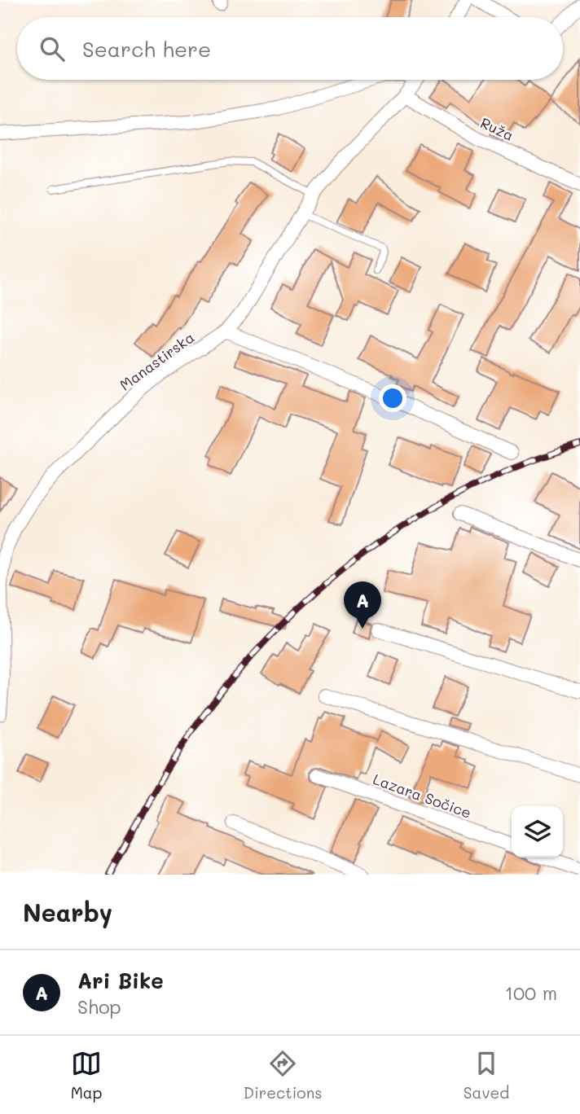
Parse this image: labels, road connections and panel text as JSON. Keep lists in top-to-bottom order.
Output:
{
  "streets": {
    "street": ["Ruža", "Manastirska", "Lazara Sočice"]
  },
  "crossings": [
    ["Ruža", "Manastirska"]
  ],
  "page": {
    "search": "Search here",
    "pins": "A",
    "heading": "Nearby",
    "list": [
      {
        "mark": "A",
        "name": "Ari Bike",
        "note": "Shop",
        "value": "100 m"
      }
    ],
    "nav": ["Map", "Directions", "Saved"]
  }
}
